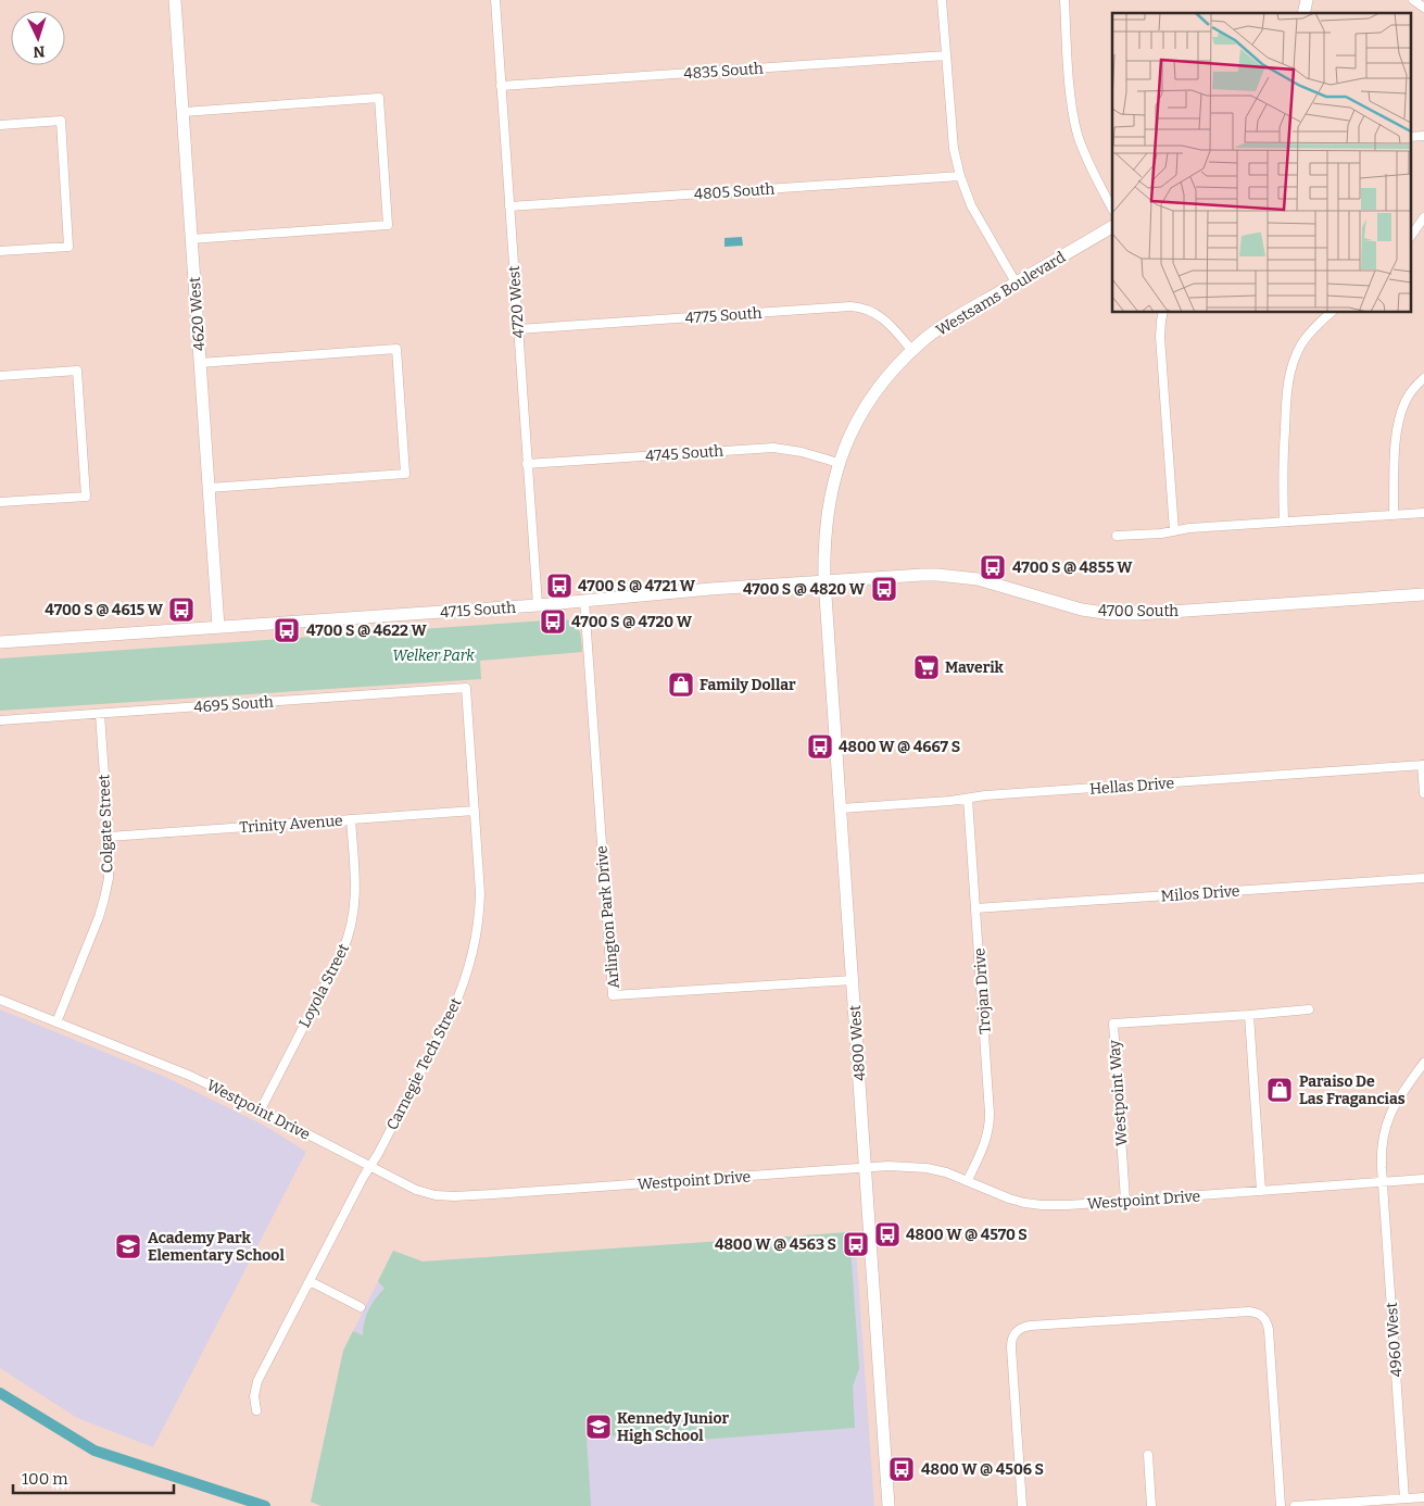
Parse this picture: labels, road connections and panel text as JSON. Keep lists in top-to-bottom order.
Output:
{
  "streets": {
    "main road": [
      "Westsams Boulevard",
      "4620 West",
      "4715 South",
      "4700 South",
      "4800 West"
    ],
    "street": [
      "4835 South",
      "4805 South",
      "4720 West",
      "4775 South",
      "4745 South",
      "4695 South",
      "Hellas Drive",
      "Colgate Street",
      "Trinity Avenue",
      "Milos Drive",
      "Arlington Park Drive",
      "Loyola Street",
      "Trojan Drive",
      "Carnegie Tech Street",
      "Westpoint Way",
      "Westpoint Drive",
      "4960 West"
    ]
  },
  "crossings": [
    ["4835 South", "4720 West"],
    ["4805 South", "4720 West"],
    ["Westsams Boulevard", "4775 South"],
    ["Westsams Boulevard", "4745 South"],
    ["Westsams Boulevard", "4715 South"],
    ["Westsams Boulevard", "4700 South"],
    ["Westsams Boulevard", "4800 West"],
    ["4720 West", "4775 South"],
    ["4720 West", "4745 South"],
    ["4720 West", "4715 South"],
    ["4620 West", "4715 South"],
    ["4715 South", "4700 South"],
    ["4715 South", "Arlington Park Drive"],
    ["4715 South", "4800 West"],
    ["4700 South", "4800 West"],
    ["4695 South", "Colgate Street"],
    ["4695 South", "Carnegie Tech Street"],
    ["Hellas Drive", "Trojan Drive"],
    ["Hellas Drive", "4800 West"],
    ["Colgate Street", "Trinity Avenue"],
    ["Colgate Street", "Westpoint Drive"],
    ["Trinity Avenue", "Loyola Street"],
    ["Trinity Avenue", "Carnegie Tech Street"],
    ["Milos Drive", "Trojan Drive"],
    ["Arlington Park Drive", "4800 West"],
    ["Loyola Street", "Westpoint Drive"],
    ["Trojan Drive", "Westpoint Drive"],
    ["4800 West", "Westpoint Drive"],
    ["Carnegie Tech Street", "Westpoint Drive"],
    ["Westpoint Way", "Westpoint Drive"],
    ["Westpoint Drive", "4960 West"]
  ],
  "parks": ["Welker Park"],
  "places": {
    "bus stop": [
      "4700 S @ 4855 W",
      "4700 S @ 4721 W",
      "4700 S @ 4820 W",
      "4700 S @ 4615 W",
      "4700 S @ 4720 W",
      "4700 S @ 4622 W",
      "4800 W @ 4667 S",
      "4800 W @ 4570 S",
      "4800 W @ 4563 S",
      "4800 W @ 4506 S"
    ],
    "supermarket": ["Maverik"],
    "shop": ["Family Dollar", "Paraiso De Las Fragancias"],
    "school or university": ["Academy Park Elementary School", "Kennedy Junior High School"]
  },
  "scale_bar": "100 m",
  "north": "bottom"
}
